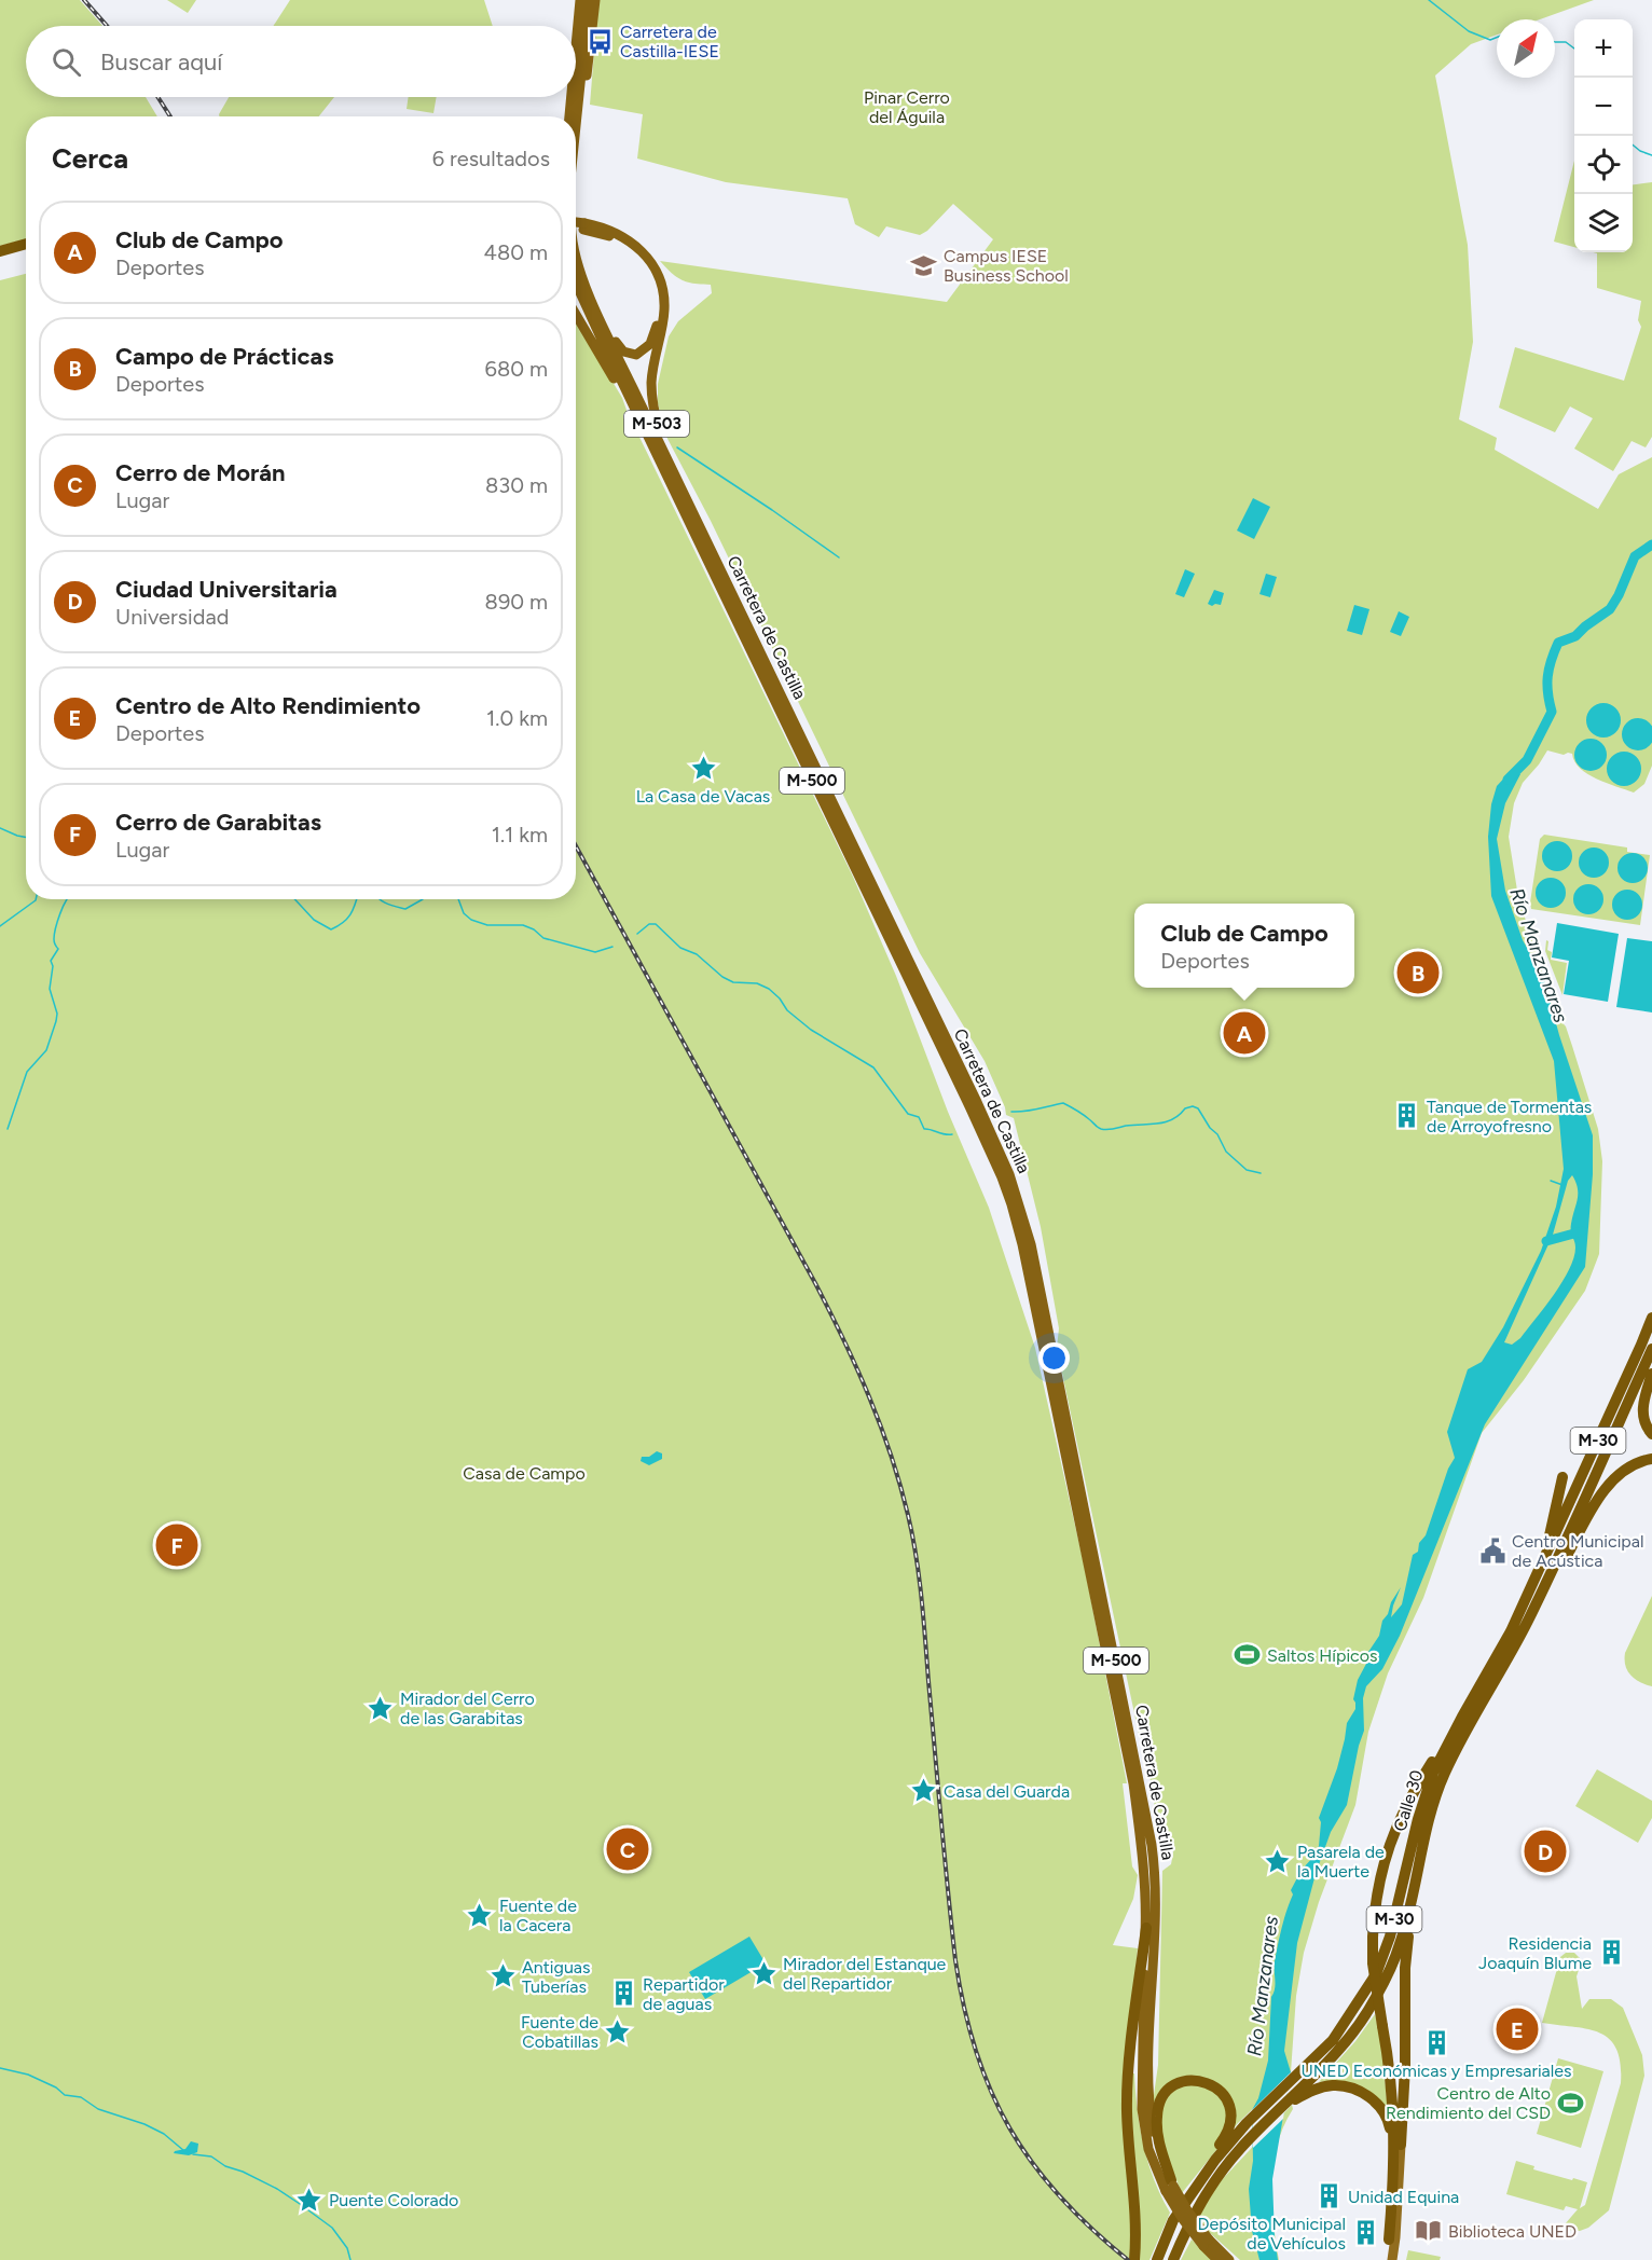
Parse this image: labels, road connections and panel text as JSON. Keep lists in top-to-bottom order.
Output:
{
  "streets": {
    "highway": [
      "M-503",
      "Carretera de Castilla",
      "M-500",
      "M-30",
      "Calle 30"
    ]
  },
  "crossings": [
    ["M-503", "Carretera de Castilla"],
    ["M-503", "M-500"],
    ["Carretera de Castilla", "M-500"]
  ],
  "water": ["Río Manzanares"],
  "parks": ["Pinar Cerro del Águila", "Casa de Campo"],
  "places": {
    "bus stop": ["Carretera de Castilla-IESE"],
    "school or university": ["Campus IESE Business School"],
    "place": [
      "La Casa de Vacas",
      "Mirador del Cerro de las Garabitas",
      "Casa del Guarda",
      "Pasarela de la Muerte",
      "Fuente de la Cacera",
      "Mirador del Estanque del Repartidor",
      "Antiguas Tuberías",
      "Fuente de Cobatillas",
      "Puente Colorado"
    ],
    "building": [
      "Tanque de Tormentas de Arroyofresno",
      "Residencia Joaquín Blume",
      "Repartidor de aguas",
      "UNED Económicas y Empresariales",
      "Unidad Equina",
      "Depósito Municipal de Vehículos"
    ],
    "public building": ["Centro Municipal de Acústica"],
    "sports": ["Saltos Hípicos", "Centro de Alto Rendimiento del CSD"],
    "library": ["Biblioteca UNED"]
  },
  "north": "top right",
  "page": {
    "map_buttons": ["+", "−"],
    "search": "Buscar aquí",
    "heading": ["Cerca", "6 resultados"],
    "list": [
      {
        "mark": "A",
        "name": "Club de Campo",
        "note": "Deportes",
        "value": "480 m"
      },
      {
        "mark": "B",
        "name": "Campo de Prácticas",
        "note": "Deportes",
        "value": "680 m"
      },
      {
        "mark": "C",
        "name": "Cerro de Morán",
        "note": "Lugar",
        "value": "830 m"
      },
      {
        "mark": "D",
        "name": "Ciudad Universitaria",
        "note": "Universidad",
        "value": "890 m"
      },
      {
        "mark": "E",
        "name": "Centro de Alto Rendimiento",
        "note": "Deportes",
        "value": "1.0 km"
      },
      {
        "mark": "F",
        "name": "Cerro de Garabitas",
        "note": "Lugar",
        "value": "1.1 km"
      }
    ],
    "popup": ["Club de Campo", "Deportes"],
    "pins": [
      "B",
      "A",
      "F",
      "C",
      "D",
      "E"
    ]
  }
}
